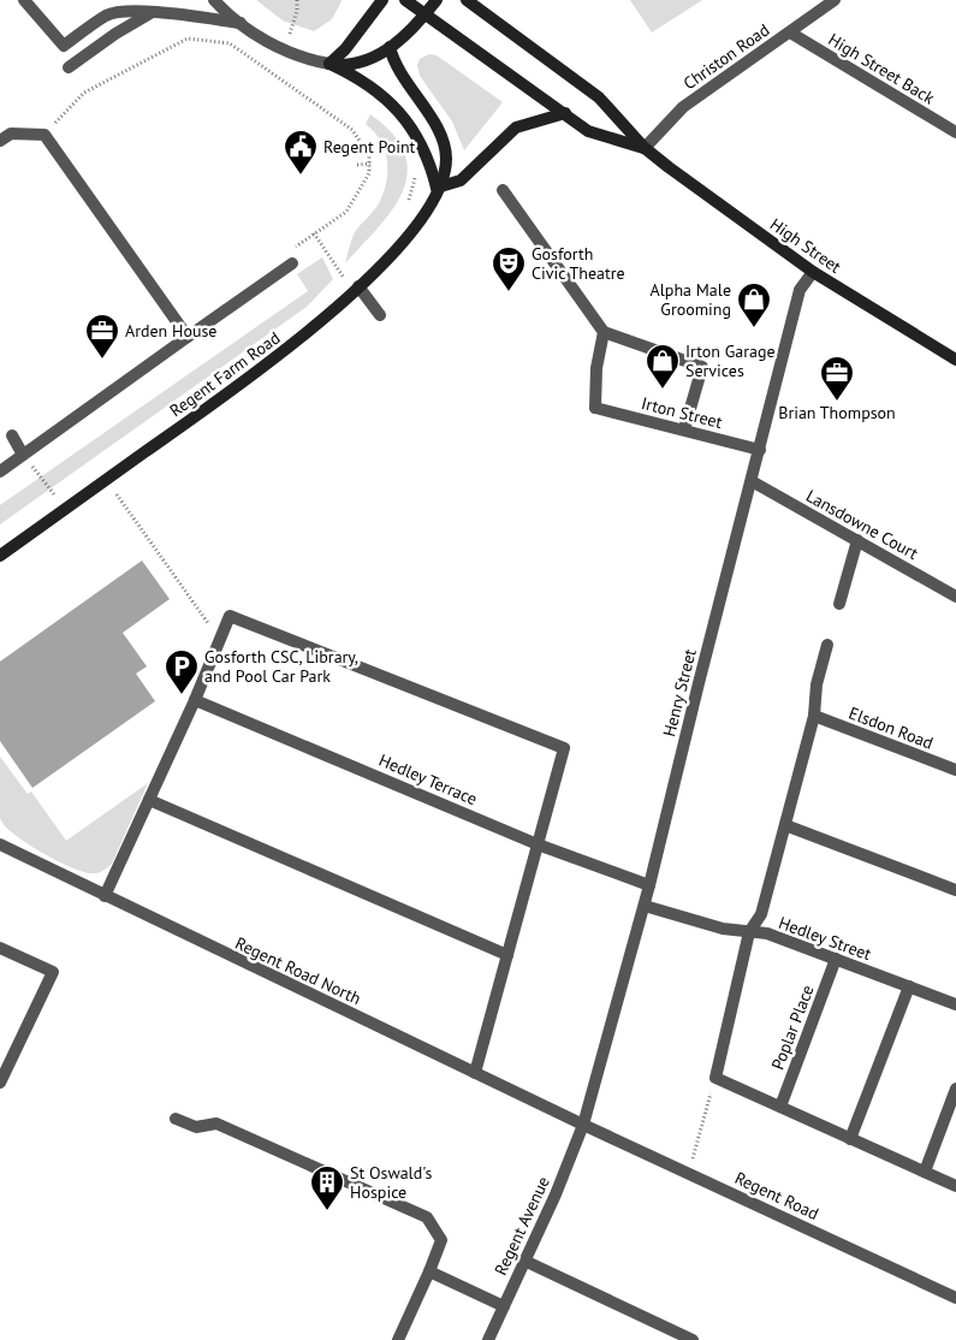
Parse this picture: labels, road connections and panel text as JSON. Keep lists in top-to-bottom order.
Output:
{
  "streets": {
    "street": [
      "Christon Road",
      "High Street Back",
      "High Street",
      "Regent Farm Road",
      "Irton Street",
      "Lansdowne Court",
      "Henry Street",
      "Elsdon Road",
      "Hedley Terrace",
      "Hedley Street",
      "Regent Road North",
      "Poplar Place",
      "Regent Road",
      "Regent Avenue"
    ]
  },
  "crossings": [
    ["Christon Road", "High Street Back"],
    ["Christon Road", "High Street"],
    ["High Street", "Henry Street"],
    ["Irton Street", "Henry Street"],
    ["Lansdowne Court", "Henry Street"],
    ["Henry Street", "Hedley Terrace"],
    ["Henry Street", "Hedley Street"],
    ["Henry Street", "Regent Road North"],
    ["Henry Street", "Regent Road"],
    ["Henry Street", "Regent Avenue"],
    ["Hedley Street", "Poplar Place"],
    ["Regent Road North", "Regent Road"],
    ["Regent Road North", "Regent Avenue"],
    ["Regent Road", "Regent Avenue"]
  ],
  "places": {
    "public building": ["Regent Point"],
    "theatre": ["Gosforth Civic Theatre"],
    "shop": ["Alpha Male Grooming", "Irton Garage Services"],
    "office": ["Arden House", "Brian Thompson"],
    "parking": ["Gosforth CSC, Library, and Pool Car Park"],
    "building": ["St Oswald's Hospice"]
  }
}
